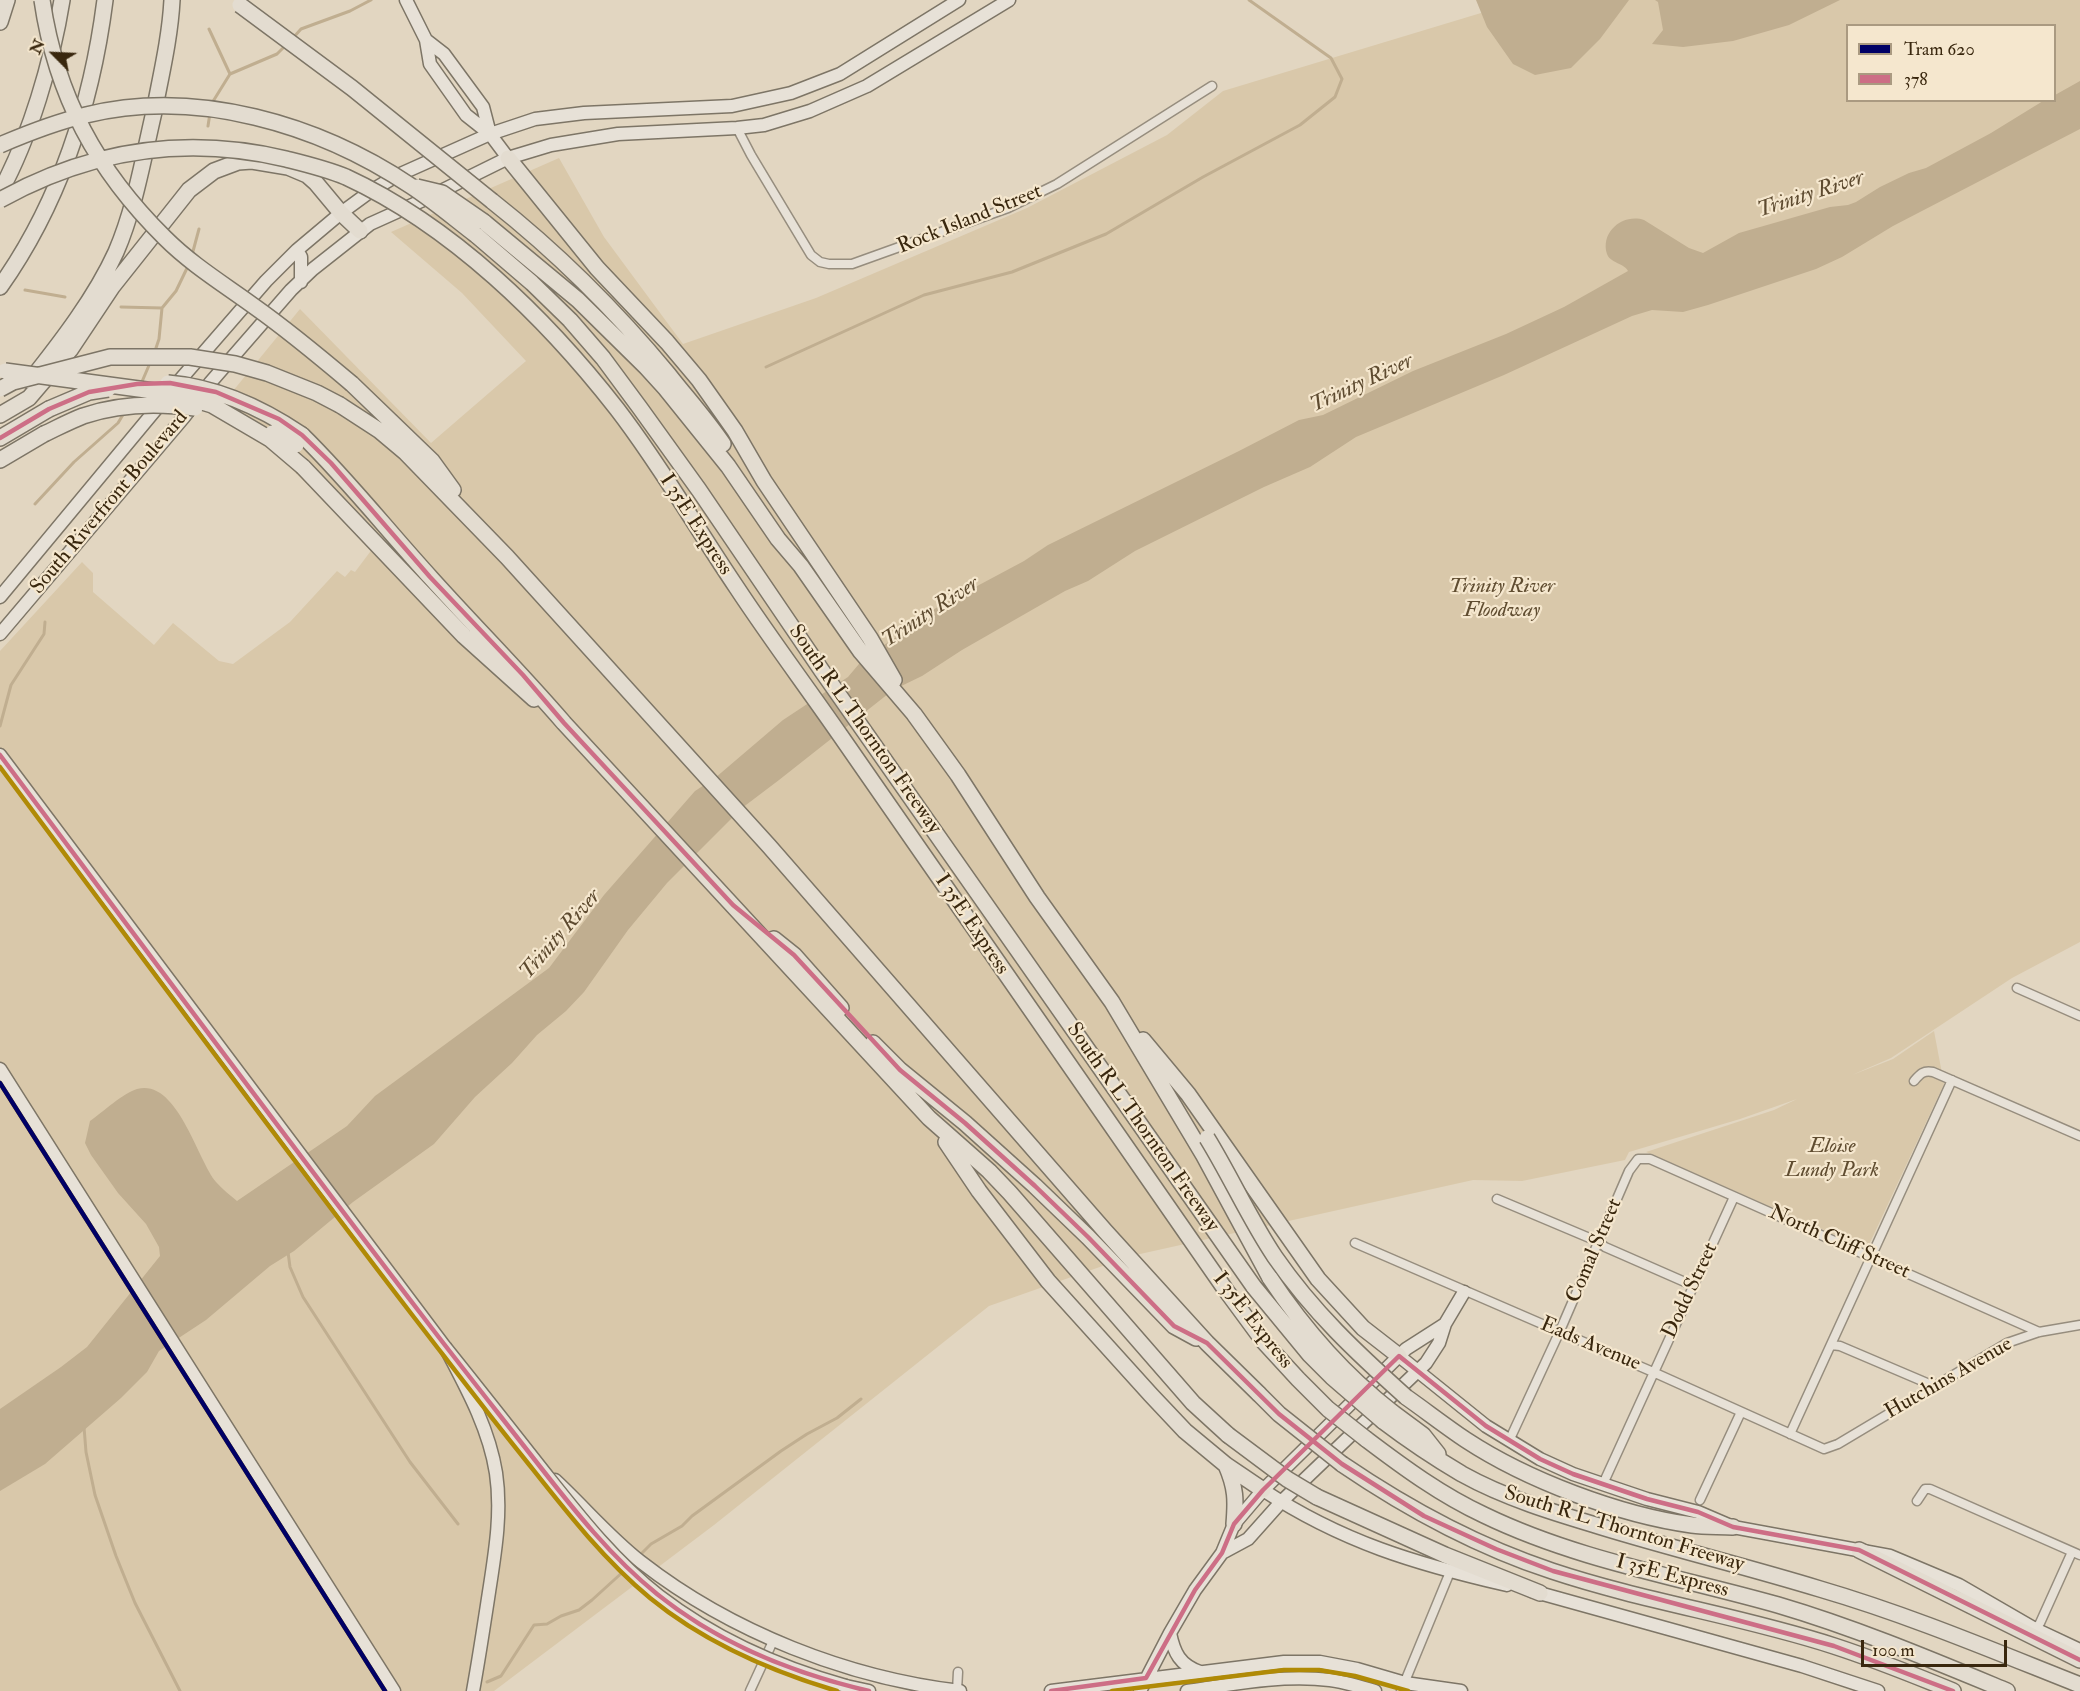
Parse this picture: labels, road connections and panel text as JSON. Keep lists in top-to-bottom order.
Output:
{
  "streets": {
    "highway": ["I 35E Express", "South R L Thornton Freeway"],
    "main road": ["South Riverfront Boulevard"],
    "street": [
      "Rock Island Street",
      "North Cliff Street",
      "Comal Street",
      "Dodd Street",
      "Eads Avenue",
      "Hutchins Avenue"
    ]
  },
  "crossings": [
    ["Rock Island Street", "South Riverfront Boulevard"],
    ["South R L Thornton Freeway", "Comal Street"],
    ["South R L Thornton Freeway", "Dodd Street"],
    ["North Cliff Street", "Comal Street"],
    ["North Cliff Street", "Dodd Street"],
    ["North Cliff Street", "Hutchins Avenue"],
    ["Comal Street", "Eads Avenue"],
    ["Dodd Street", "Eads Avenue"],
    ["Eads Avenue", "Hutchins Avenue"]
  ],
  "water": ["Trinity River"],
  "parks": ["Trinity River Floodway", "Eloise Lundy Park"],
  "lines": ["transit line 378", "tram line 620"],
  "legend": ["Tram 620", "378"],
  "scale_bar": "100 m",
  "north": "top left"
}
